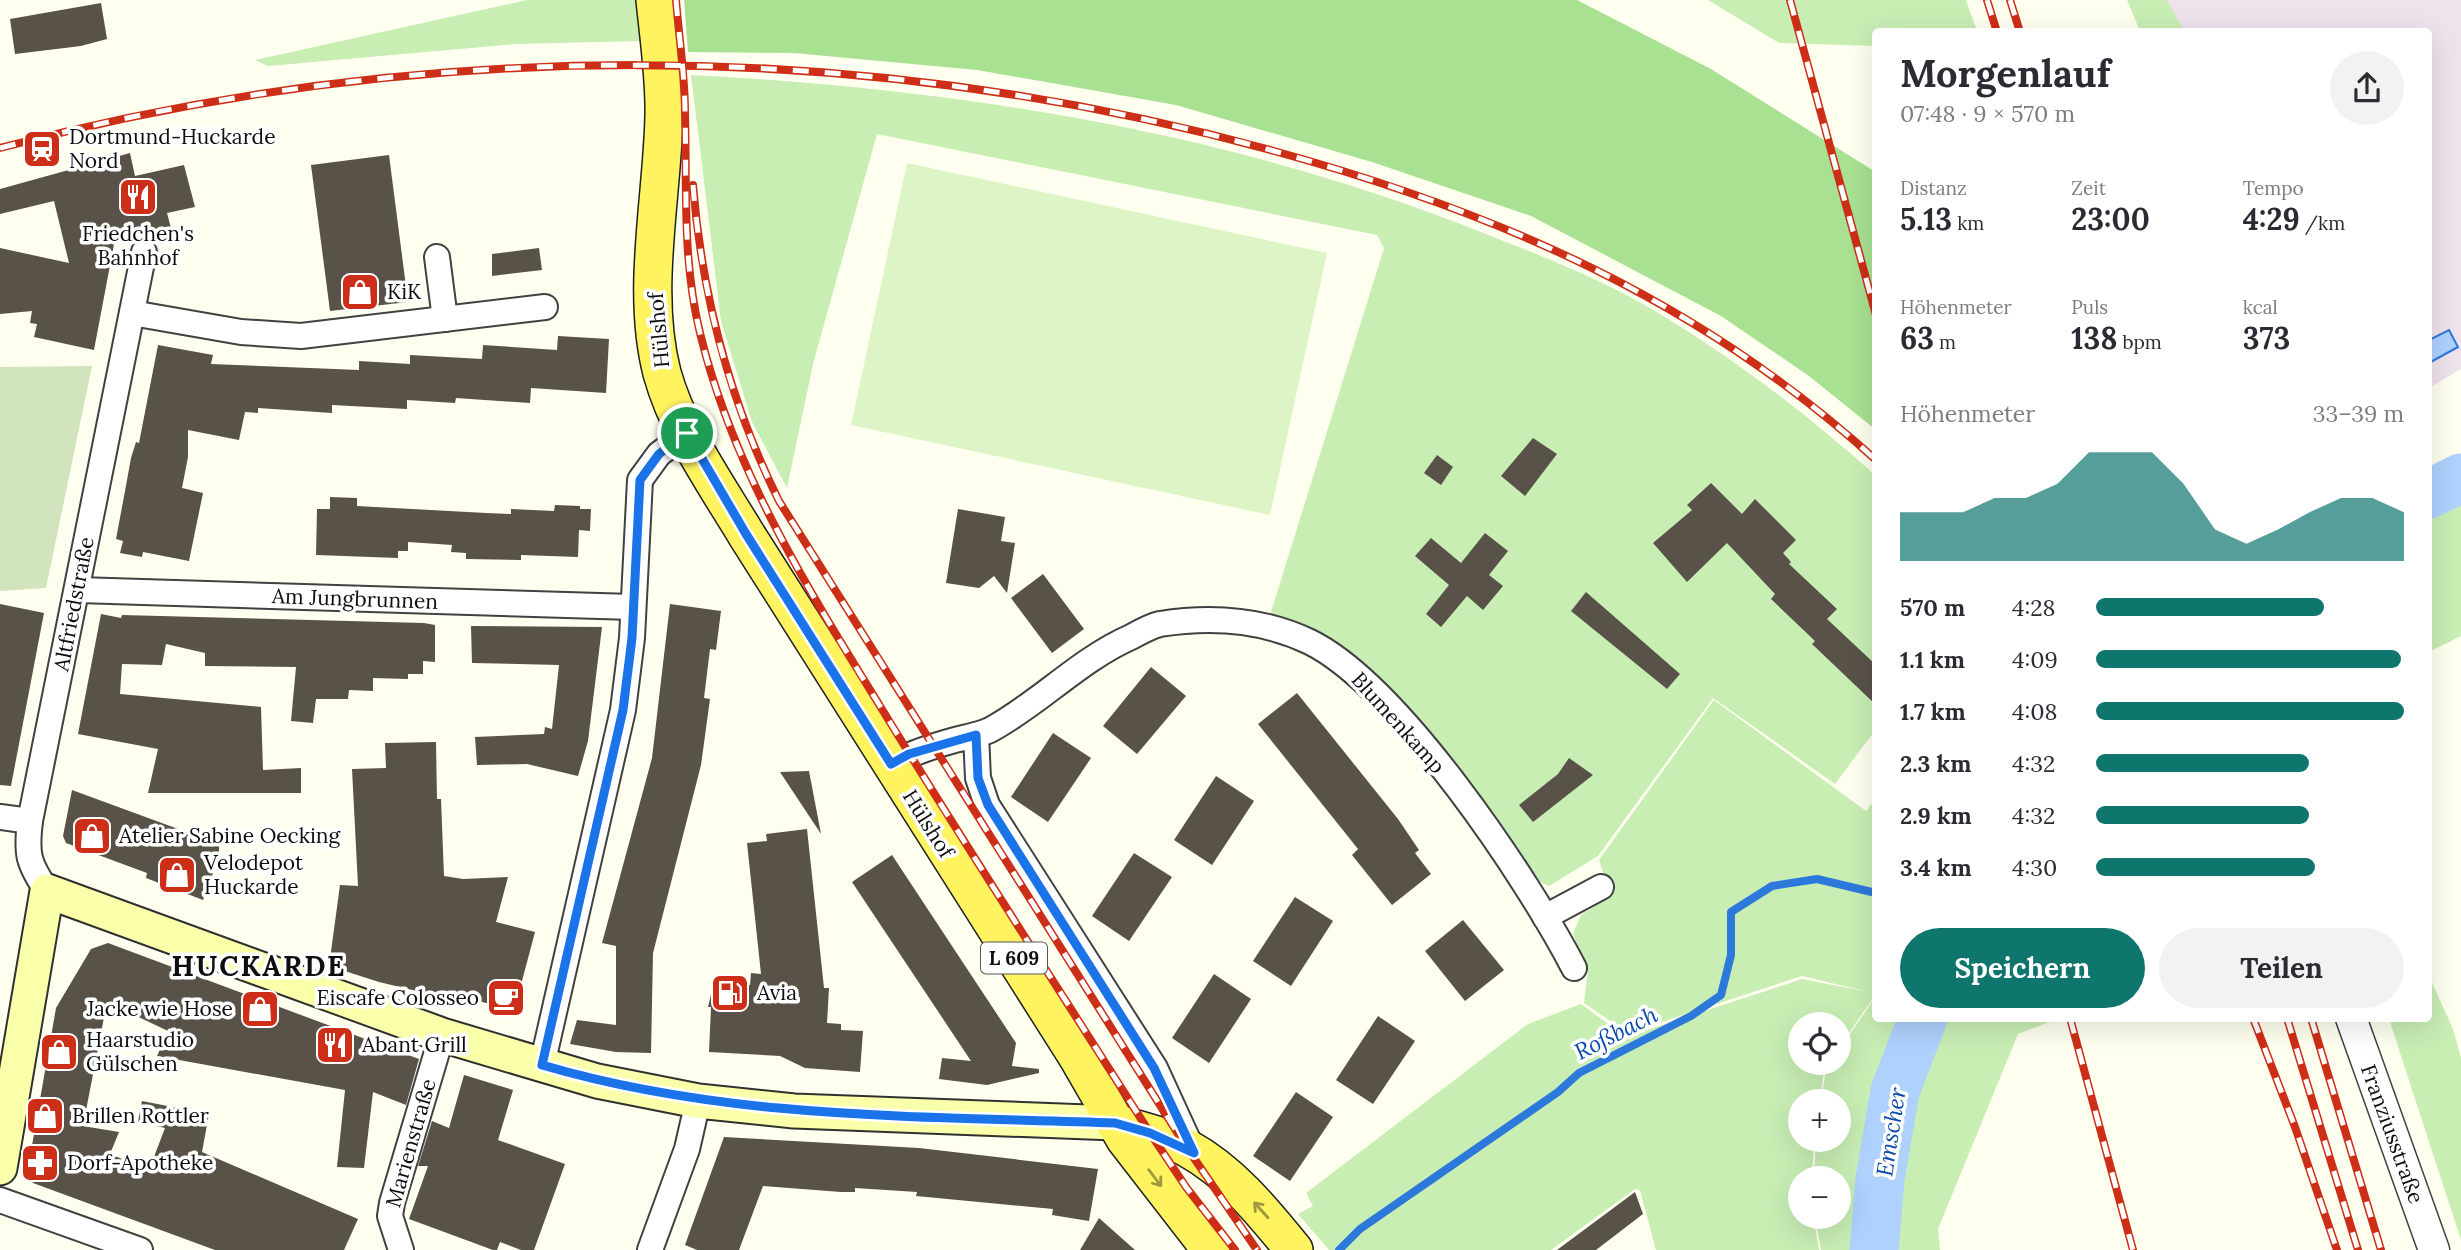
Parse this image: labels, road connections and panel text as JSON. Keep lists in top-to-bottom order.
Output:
{
  "streets": {
    "main road": ["Hülshof", "L 609"],
    "street": [
      "Am Jungbrunnen",
      "Altfriedstraße",
      "Blumenkamp",
      "Franziusstraße",
      "Marienstraße"
    ]
  },
  "crossings": [
    ["Hülshof", "Blumenkamp"],
    ["Hülshof", "L 609"],
    ["Am Jungbrunnen", "Altfriedstraße"]
  ],
  "districts": ["HUCKARDE"],
  "water": ["Roßbach", "Emscher"],
  "places": {
    "station": ["Dortmund-Huckarde Nord"],
    "restaurant": ["Friedchen's Bahnhof", "Abant Grill"],
    "shop": [
      "KiK",
      "Atelier Sabine Oecking",
      "Velodepot Huckarde",
      "Jacke wie Hose",
      "Haarstudio Gülschen",
      "Brillen Rottler"
    ],
    "fuel station": ["Avia"],
    "cafe": ["Eiscafe Colosseo"],
    "pharmacy": ["Dorf-Apotheke"]
  },
  "page": {
    "heading": ["Morgenlauf", "07:48 · 9 × 570 m"],
    "stats": [
      ["Distanz", "5.13 km"],
      ["Zeit", "23:00"],
      ["Tempo", "4:29 /km"],
      ["Höhenmeter", "63 m"],
      ["Puls", "138 bpm"],
      ["kcal", "373"]
    ],
    "chart": ["Höhenmeter", "33–39 m"],
    "list": [
      {
        "name": "570 m",
        "note": "4:28"
      },
      {
        "name": "1.1 km",
        "note": "4:09"
      },
      {
        "name": "1.7 km",
        "note": "4:08"
      },
      {
        "name": "2.3 km",
        "note": "4:32"
      },
      {
        "name": "2.9 km",
        "note": "4:32"
      },
      {
        "name": "3.4 km",
        "note": "4:30"
      }
    ],
    "buttons": ["Speichern", "Teilen"],
    "map_buttons": ["+", "−"]
  }
}
